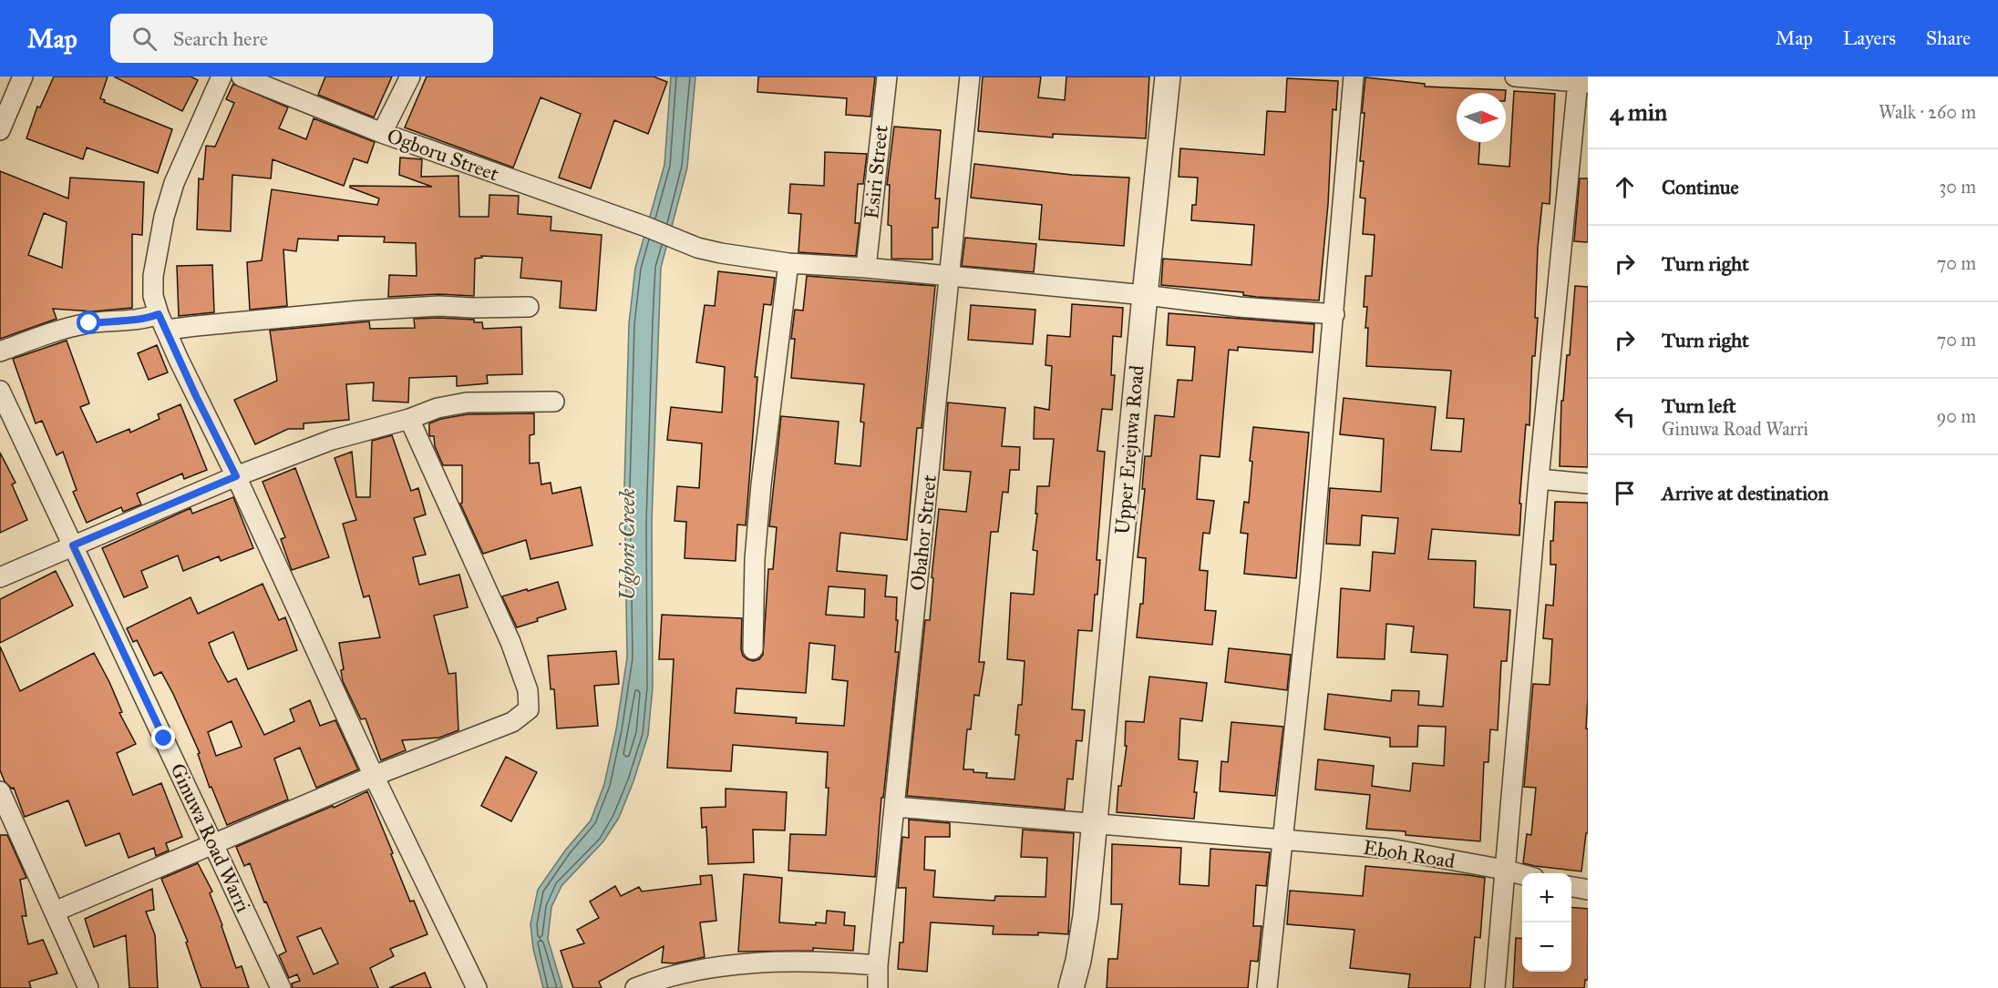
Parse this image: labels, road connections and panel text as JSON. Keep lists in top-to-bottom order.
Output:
{
  "streets": {
    "street": [
      "Ogboru Street",
      "Esiri Street",
      "Upper Erejuwa Road",
      "Obahor Street",
      "Ginuwa Road Warri",
      "Eboh Road"
    ]
  },
  "crossings": [
    ["Ogboru Street", "Esiri Street"],
    ["Ogboru Street", "Upper Erejuwa Road"],
    ["Ogboru Street", "Obahor Street"],
    ["Upper Erejuwa Road", "Eboh Road"],
    ["Obahor Street", "Eboh Road"]
  ],
  "water": ["Ugbori Creek"],
  "north": "right",
  "page": {
    "header": "Map",
    "search": "Search here",
    "nav": ["Map", "Layers", "Share"],
    "heading": ["4 min", "Walk · 260 m"],
    "list": [
      ["Continue", "30 m"],
      ["Turn right", "70 m"],
      ["Turn right", "70 m"],
      ["Turn left", "Ginuwa Road Warri", "90 m"],
      "Arrive at destination"
    ],
    "map_buttons": ["+", "−"]
  }
}
